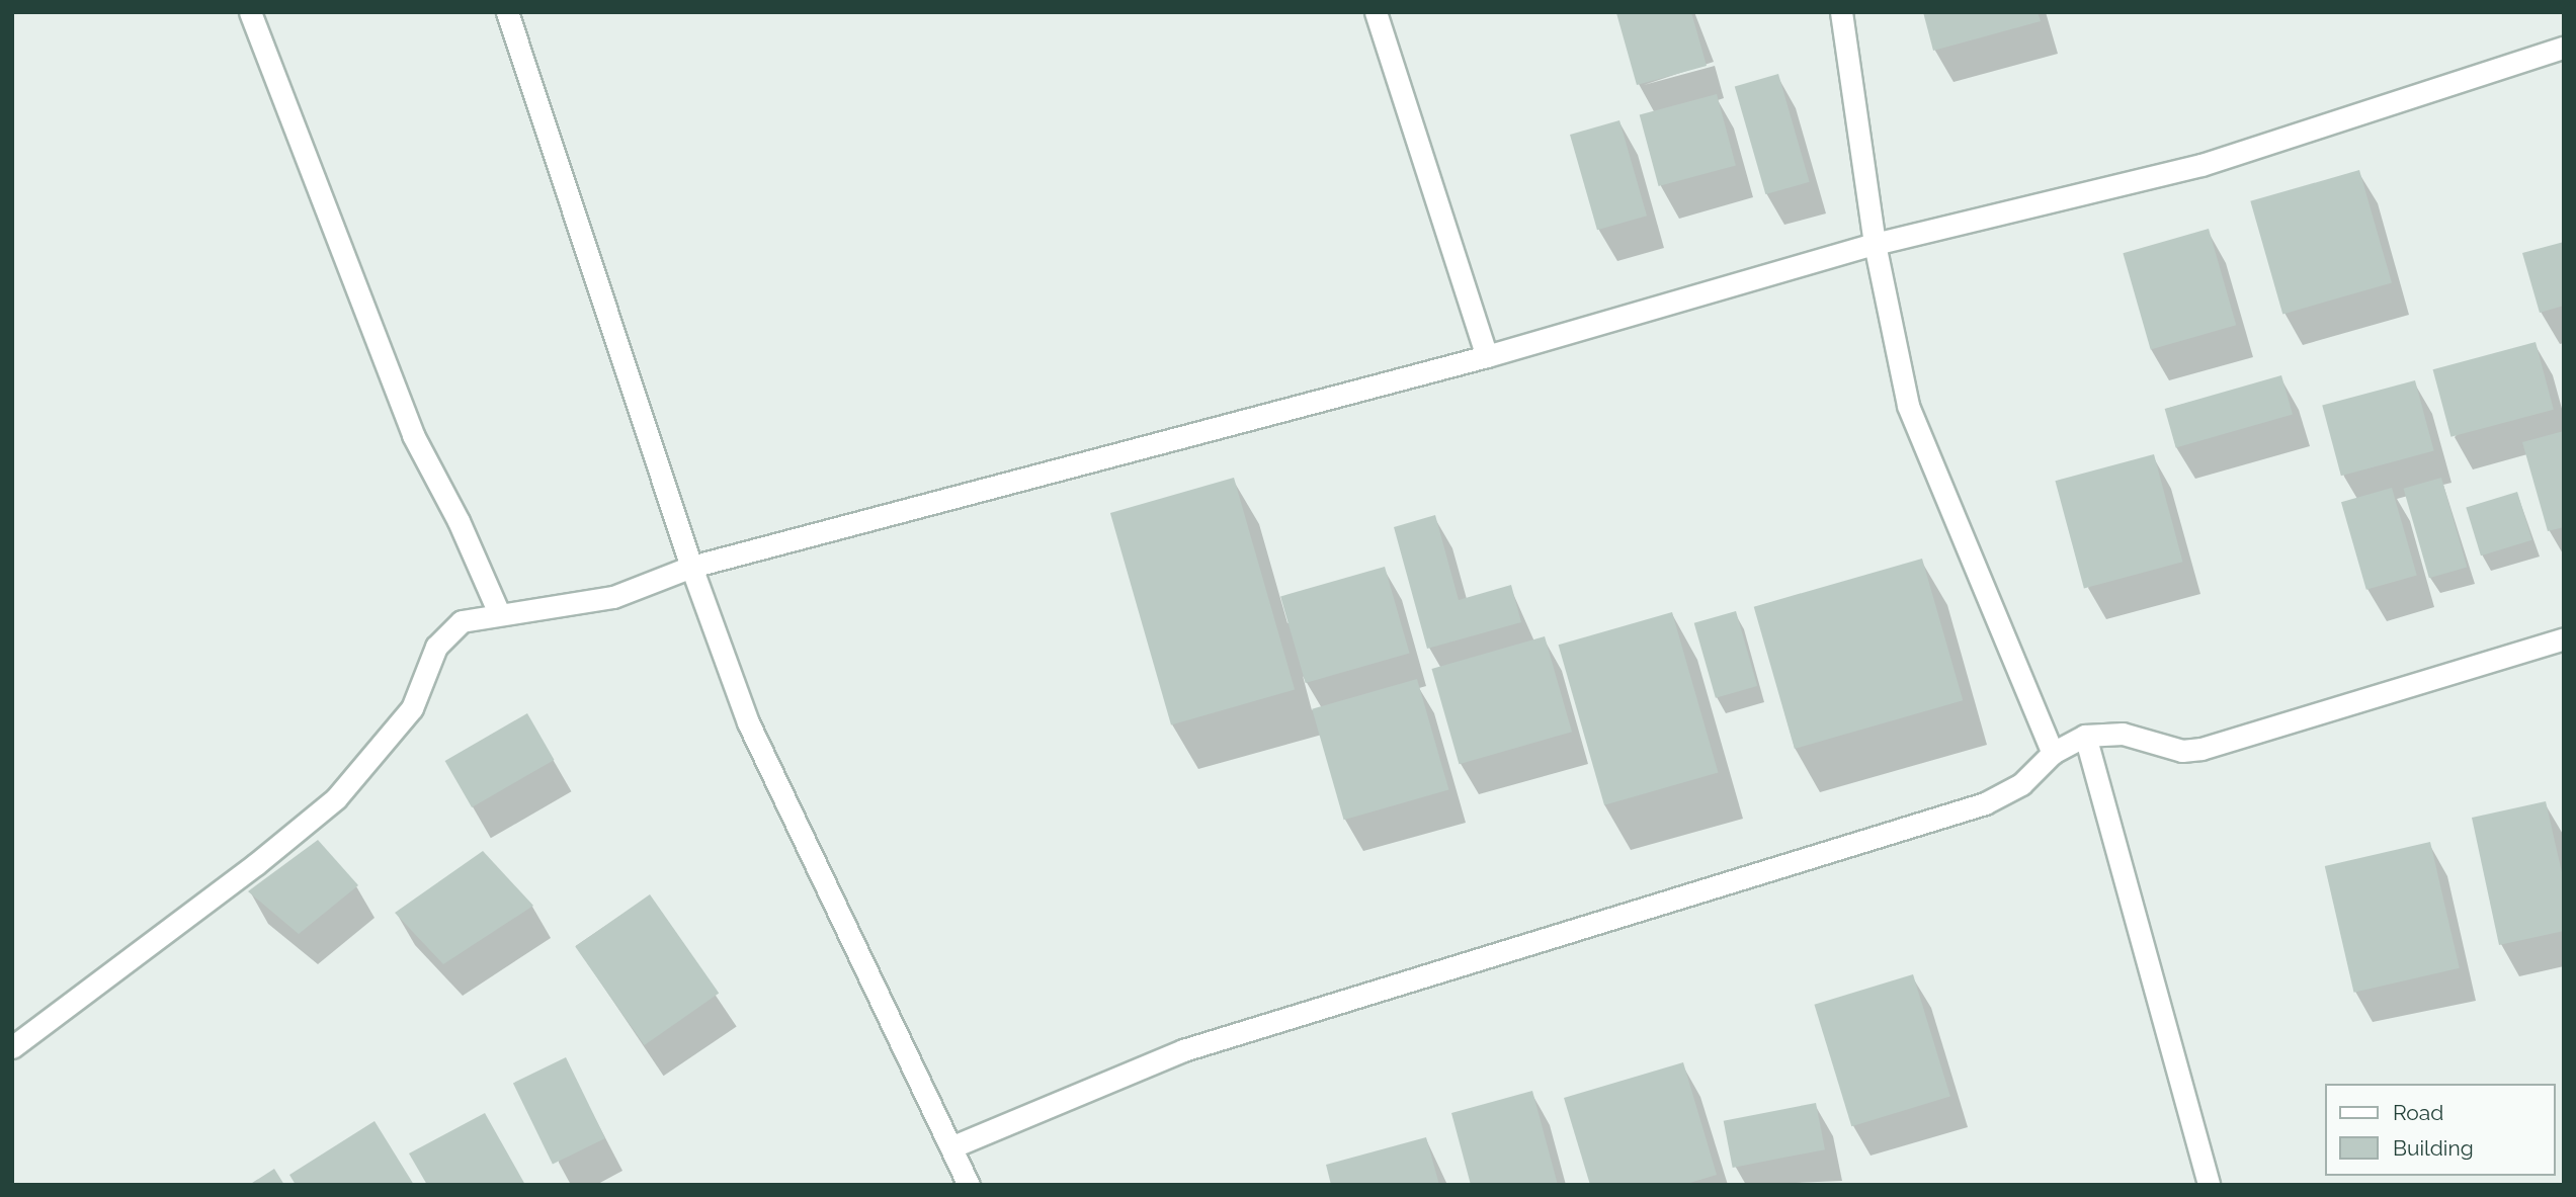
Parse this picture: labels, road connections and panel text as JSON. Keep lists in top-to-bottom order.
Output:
{
  "legend": ["Road", "Building"]
}
